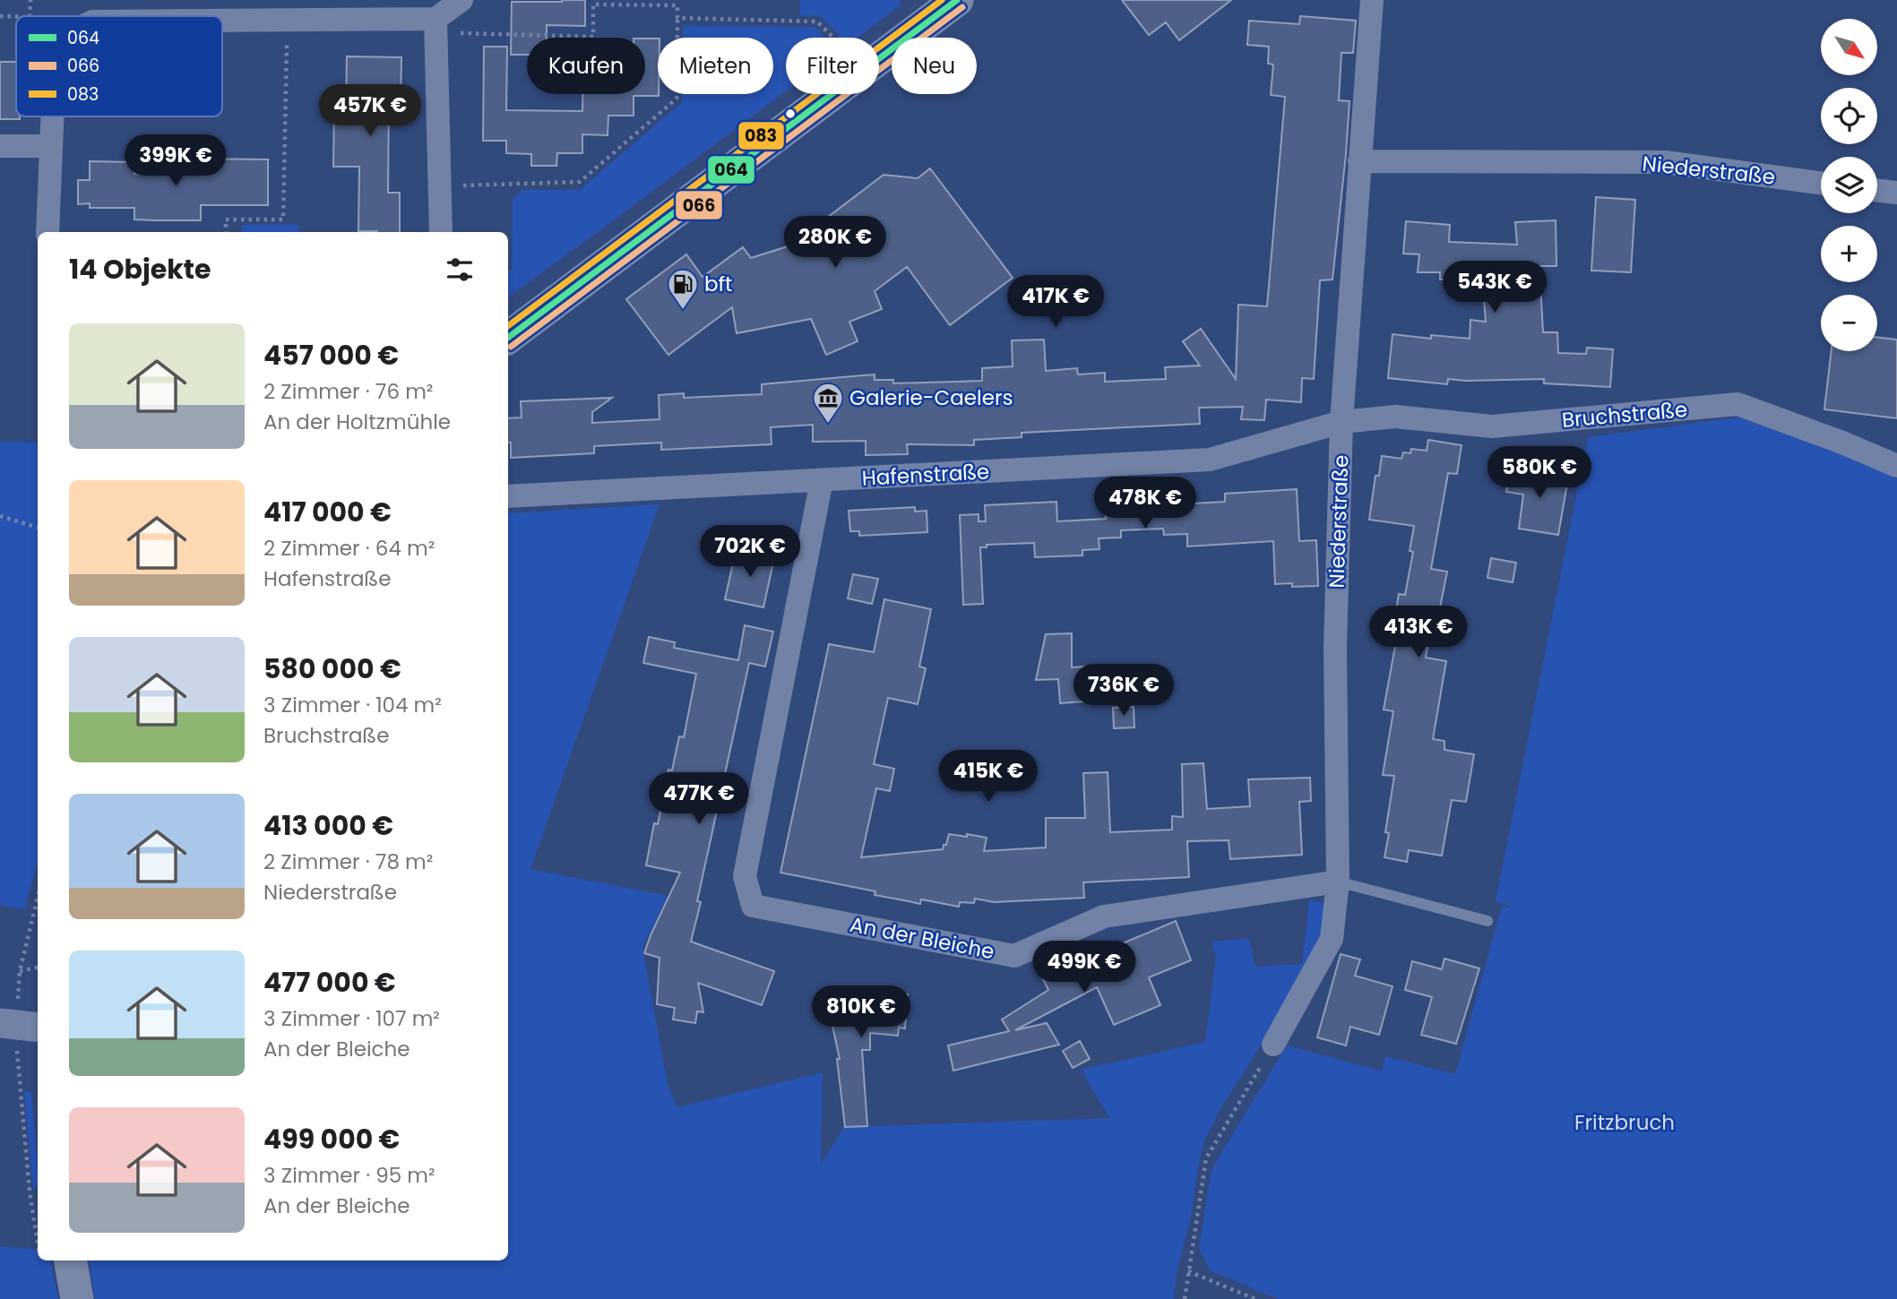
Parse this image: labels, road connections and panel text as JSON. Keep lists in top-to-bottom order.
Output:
{
  "streets": {
    "street": [
      "Niederstraße",
      "Bruchstraße",
      "Hafenstraße",
      "An der Bleiche"
    ]
  },
  "crossings": [
    ["Niederstraße", "Bruchstraße"],
    ["Niederstraße", "Hafenstraße"],
    ["Niederstraße", "An der Bleiche"],
    ["Bruchstraße", "Hafenstraße"],
    ["Hafenstraße", "An der Bleiche"]
  ],
  "parks": ["Fritzbruch"],
  "places": {
    "fuel station": ["bft"],
    "museum": ["Galerie-Caelers"]
  },
  "lines": ["transit line 064", "transit line 083", "transit line 066"],
  "legend": ["064", "066", "083"],
  "north": "bottom right",
  "page": {
    "map_buttons": ["+", "−"],
    "chip": [
      "Kaufen",
      "Mieten",
      "Filter",
      "Neu"
    ],
    "price": [
      "457K €",
      "399K €",
      "280K €",
      "543K €",
      "417K €",
      "580K €",
      "478K €",
      "702K €",
      "413K €",
      "736K €",
      "415K €",
      "477K €",
      "499K €",
      "810K €"
    ],
    "heading": "14 Objekte",
    "list": [
      {
        "name": "457 000 €",
        "note": "2 Zimmer · 76 m² · An der Holtzmühle"
      },
      {
        "name": "417 000 €",
        "note": "2 Zimmer · 64 m² · Hafenstraße"
      },
      {
        "name": "580 000 €",
        "note": "3 Zimmer · 104 m² · Bruchstraße"
      },
      {
        "name": "413 000 €",
        "note": "2 Zimmer · 78 m² · Niederstraße"
      },
      {
        "name": "477 000 €",
        "note": "3 Zimmer · 107 m² · An der Bleiche"
      },
      {
        "name": "499 000 €",
        "note": "3 Zimmer · 95 m² · An der Bleiche"
      }
    ]
  }
}
